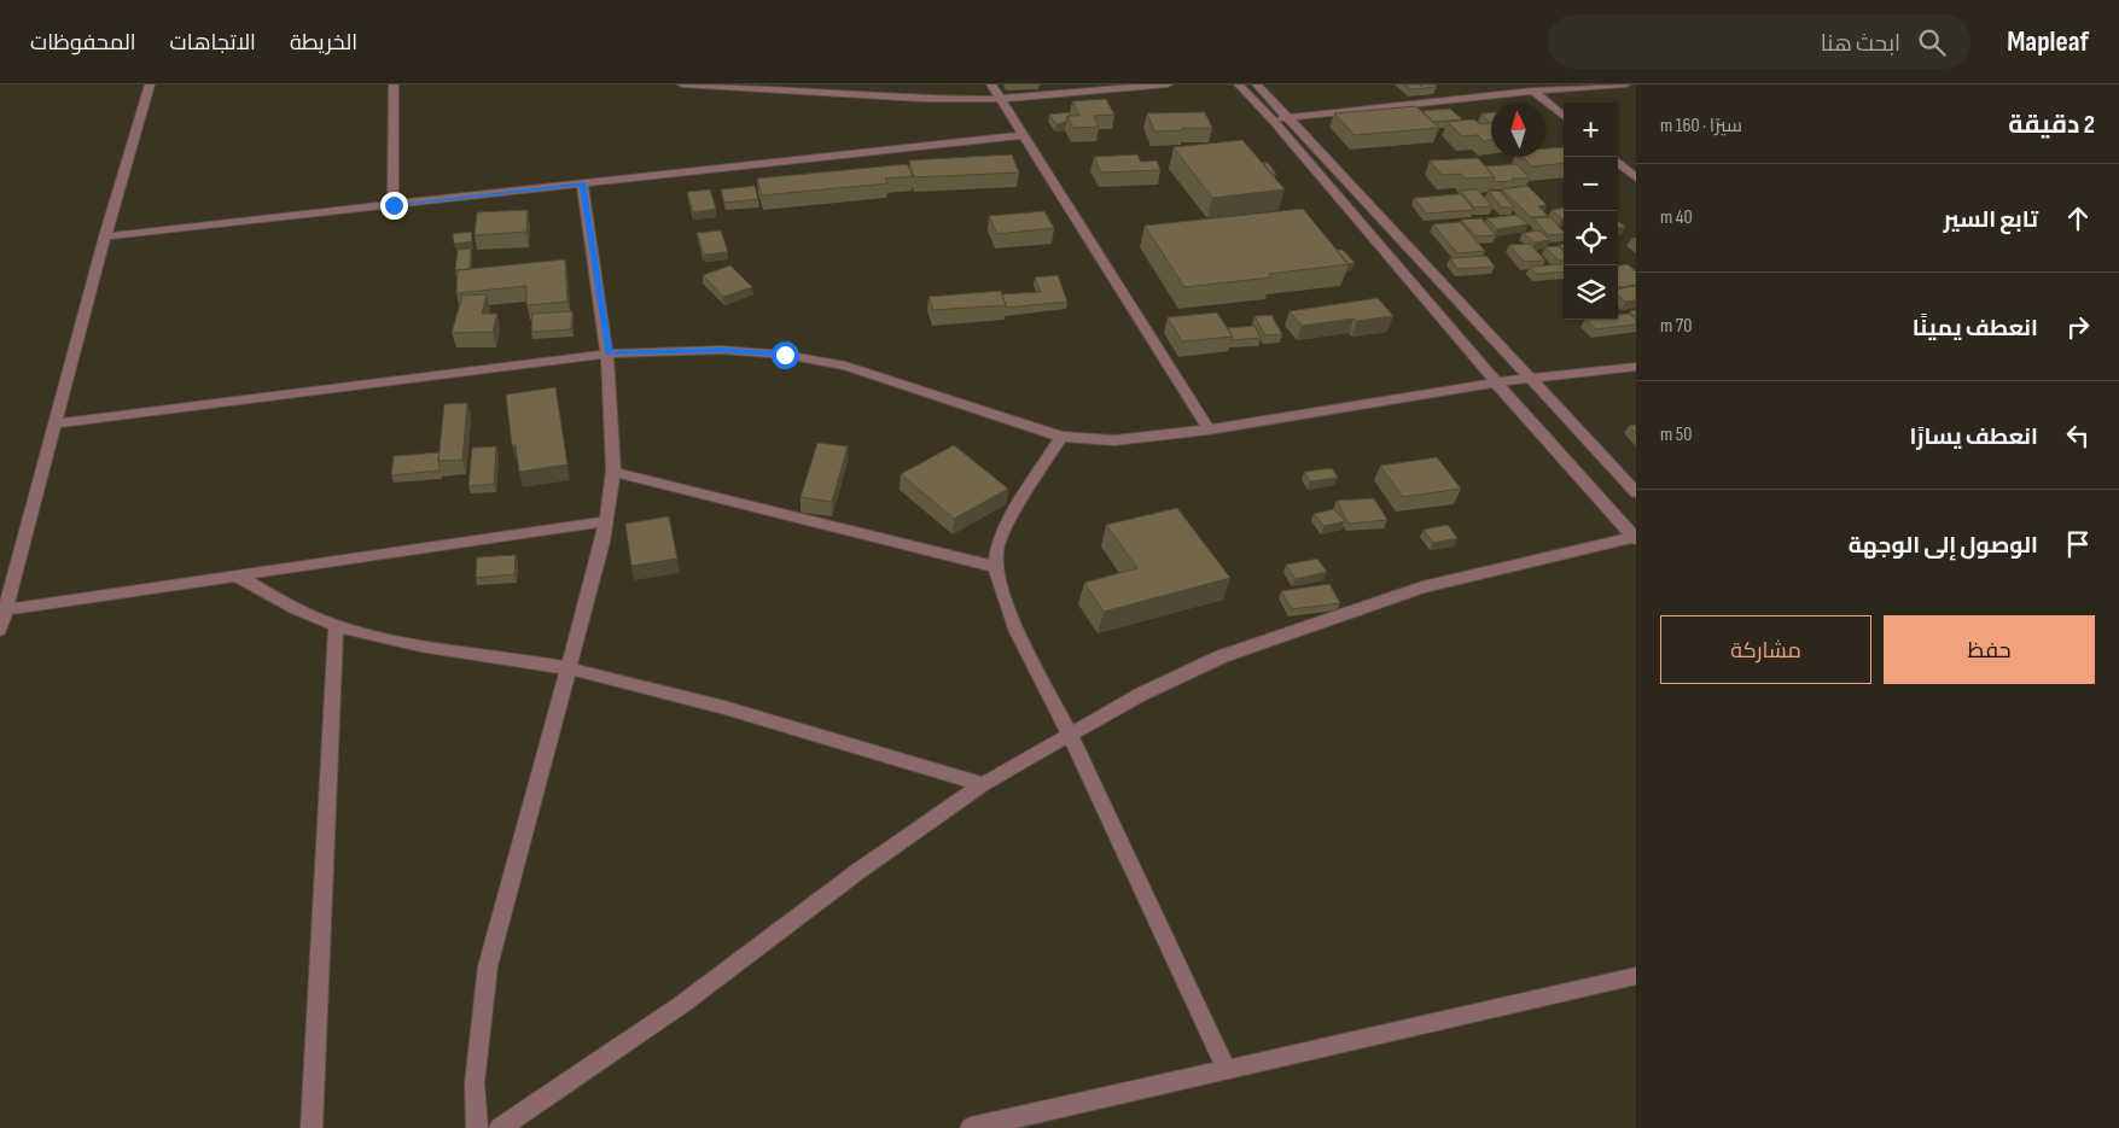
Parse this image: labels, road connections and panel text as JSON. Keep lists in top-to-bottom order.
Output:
{
  "north": "top",
  "page": {
    "header": "Mapleaf",
    "search": "ابحث هنا",
    "nav": ["الخريطة", "الاتجاهات", "المحفوظات"],
    "heading": ["2 دقيقة", "سيرًا · 160 m"],
    "map_buttons": ["+", "−"],
    "list": [
      ["تابع السير", "40 m"],
      ["انعطف يمينًا", "70 m"],
      ["انعطف يسارًا", "50 m"],
      "الوصول إلى الوجهة"
    ],
    "buttons": ["حفظ", "مشاركة"]
  }
}
